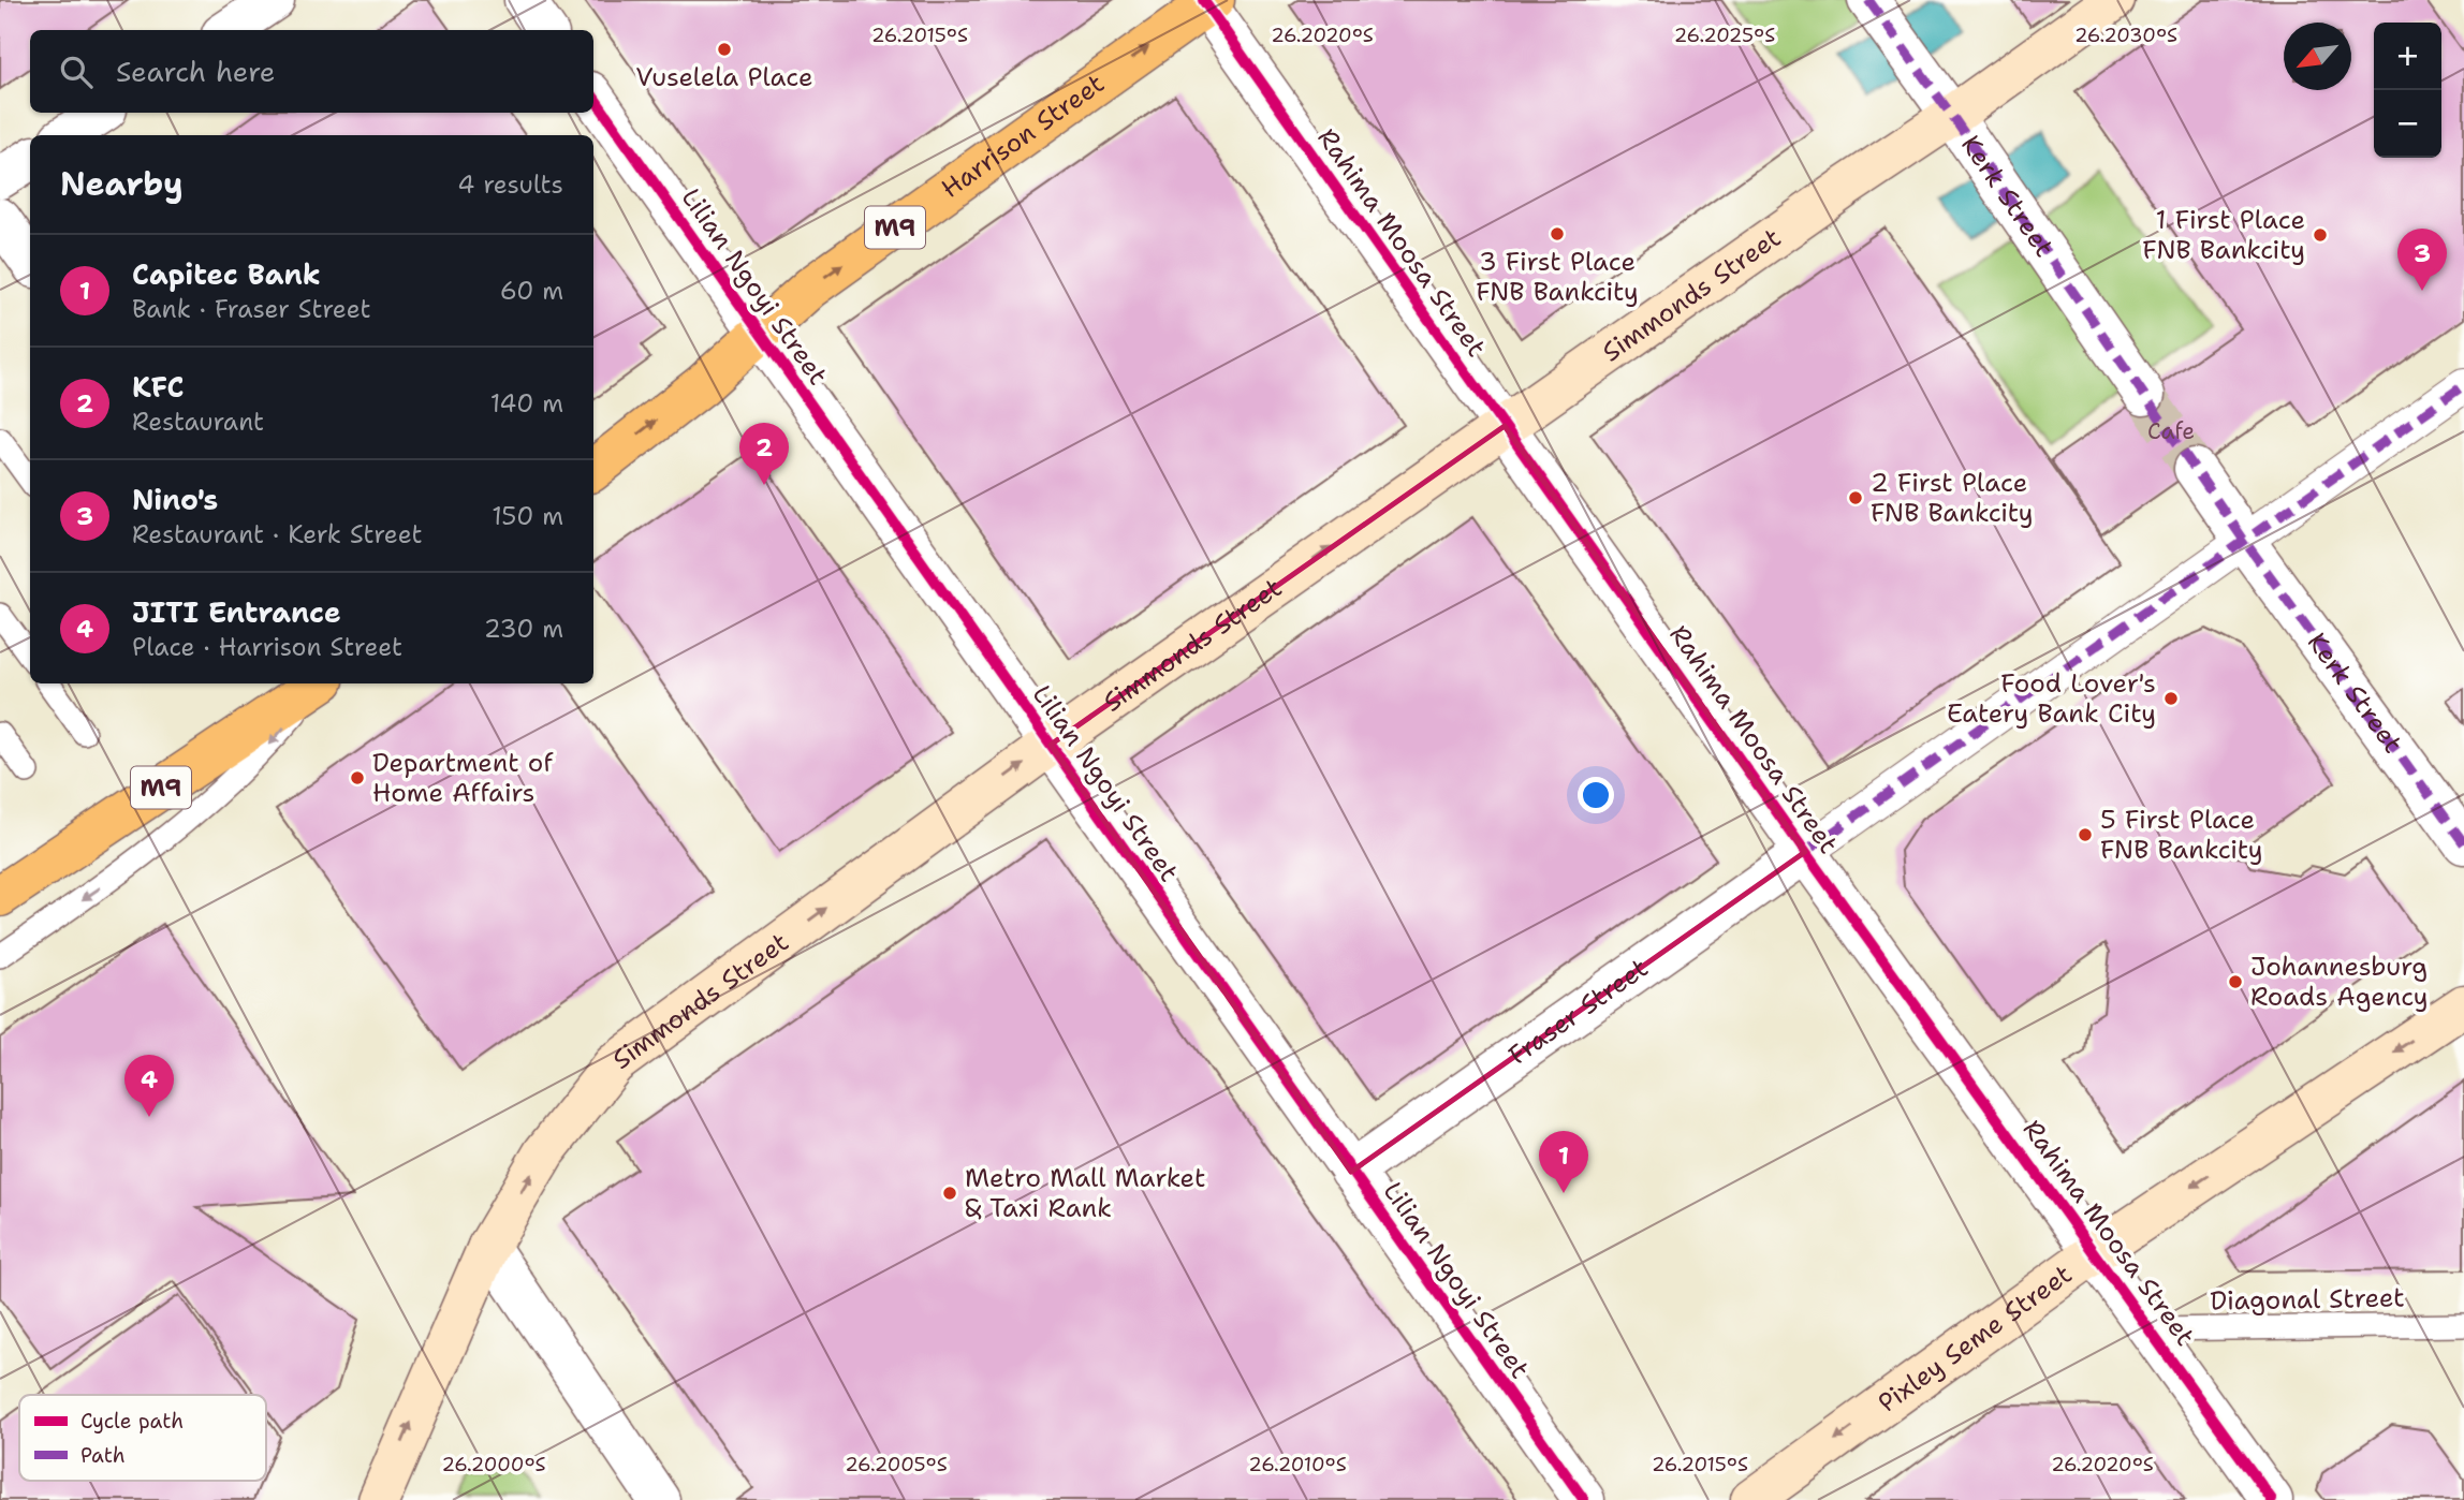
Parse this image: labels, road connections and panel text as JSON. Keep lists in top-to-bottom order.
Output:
{
  "streets": {
    "main road": [
      "Harrison Street",
      "M9",
      "Simmonds Street",
      "Pixley Seme Street"
    ],
    "street": [
      "Kerk Street",
      "Rahima Moosa Street",
      "Lilian Ngoyi Street",
      "Fraser Street"
    ],
    "lane": ["Diagonal Street"]
  },
  "crossings": [
    ["Harrison Street", "Rahima Moosa Street"],
    ["Harrison Street", "Lilian Ngoyi Street"],
    ["Kerk Street", "Simmonds Street"],
    ["Rahima Moosa Street", "Simmonds Street"],
    ["Rahima Moosa Street", "Fraser Street"],
    ["Rahima Moosa Street", "Diagonal Street"],
    ["Rahima Moosa Street", "Pixley Seme Street"],
    ["Lilian Ngoyi Street", "Simmonds Street"],
    ["Lilian Ngoyi Street", "Fraser Street"]
  ],
  "one_way": ["Harrison Street", "Simmonds Street", "Pixley Seme Street"],
  "places": [
    "Vuselela Place",
    "3 First Place FNB Bankcity",
    "1 First Place FNB Bankcity",
    "2 First Place FNB Bankcity",
    "Food Lover's Eatery Bank City",
    "Department of Home Affairs",
    "5 First Place FNB Bankcity",
    "Johannesburg Roads Agency",
    "Metro Mall Market & Taxi Rank"
  ],
  "house_numbers": ["Cafe"],
  "legend": ["Cycle path", "Path"],
  "north": "bottom left",
  "page": {
    "map_buttons": ["+", "−"],
    "search": "Search here",
    "heading": ["Nearby", "4 results"],
    "pins": [
      "3",
      "2",
      "4",
      "1"
    ],
    "list": [
      {
        "mark": "1",
        "name": "Capitec Bank",
        "note": "Bank · Fraser Street",
        "value": "60 m"
      },
      {
        "mark": "2",
        "name": "KFC",
        "note": "Restaurant",
        "value": "140 m"
      },
      {
        "mark": "3",
        "name": "Nino's",
        "note": "Restaurant · Kerk Street",
        "value": "150 m"
      },
      {
        "mark": "4",
        "name": "JITI Entrance",
        "note": "Place · Harrison Street",
        "value": "230 m"
      }
    ]
  },
  "coordinates": [
    "26.2015°S",
    "26.2020°S",
    "26.2025°S",
    "26.2030°S",
    "26.2000°S",
    "26.2005°S",
    "26.2010°S"
  ]
}
